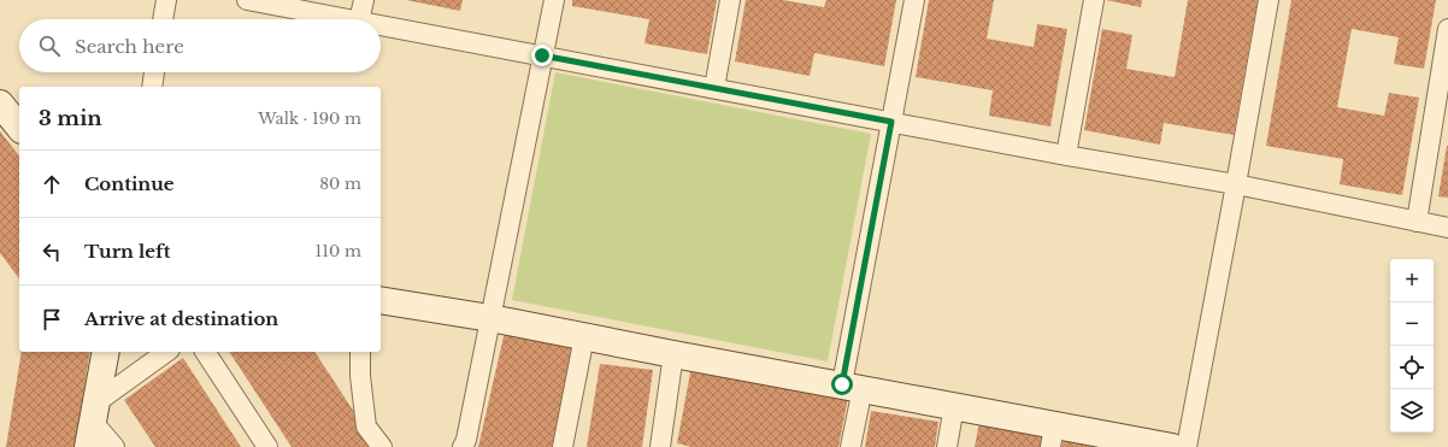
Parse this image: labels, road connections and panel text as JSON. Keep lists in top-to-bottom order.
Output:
{
  "page": {
    "search": "Search here",
    "heading": ["3 min", "Walk · 190 m"],
    "list": [
      ["Continue", "80 m"],
      ["Turn left", "110 m"],
      "Arrive at destination"
    ],
    "map_buttons": ["+", "−"]
  }
}
